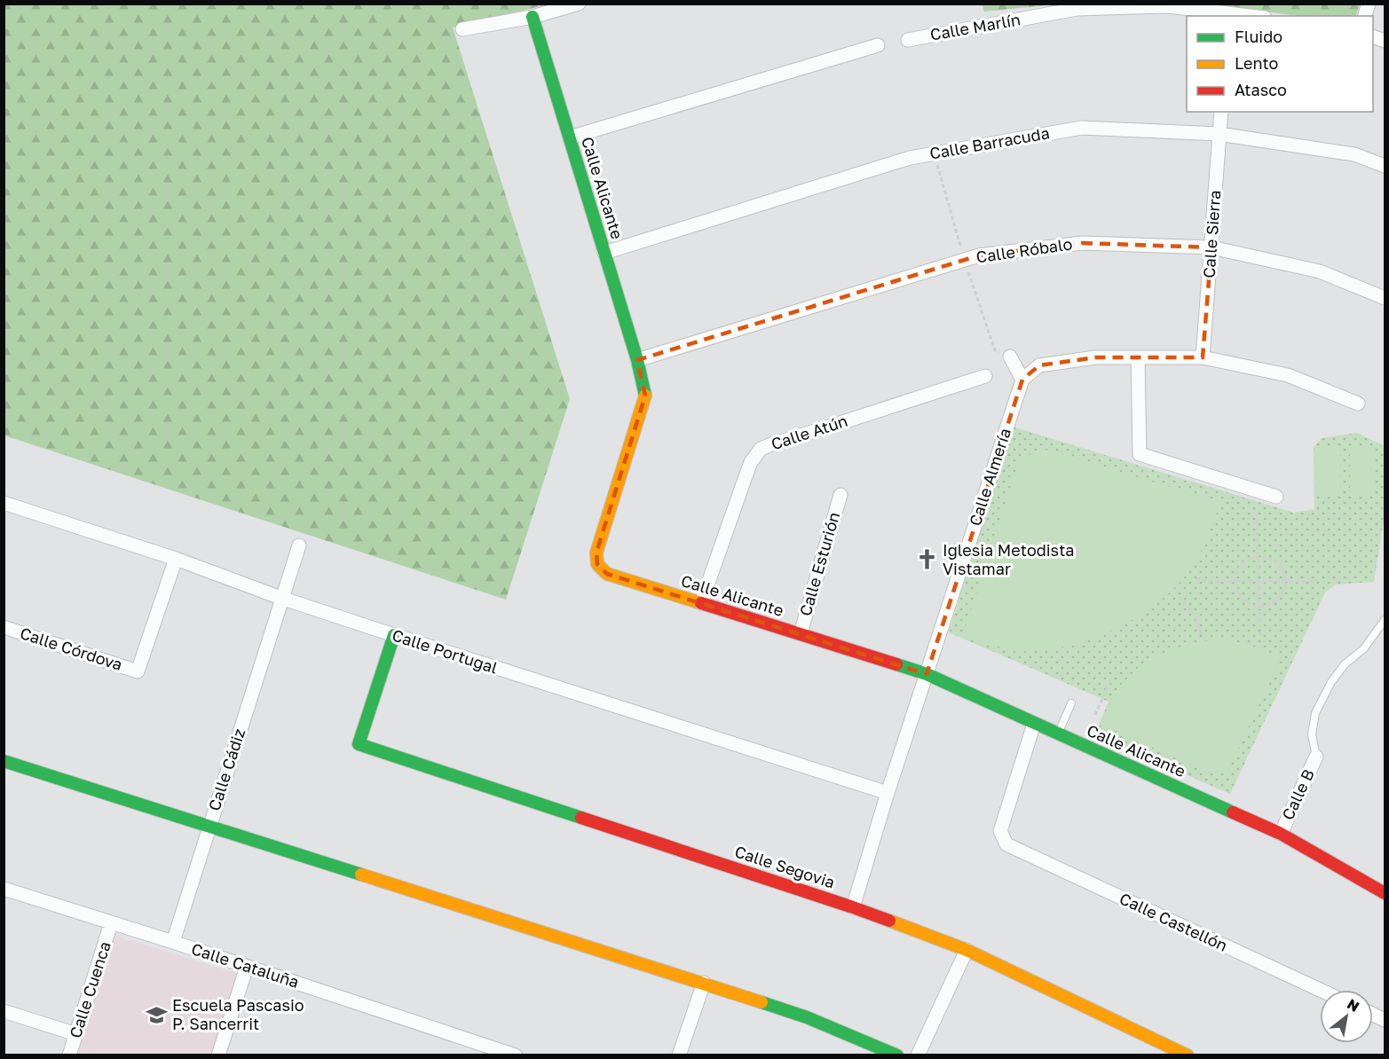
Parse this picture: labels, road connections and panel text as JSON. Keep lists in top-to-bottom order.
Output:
{
  "streets": {
    "street": [
      "Calle Marlín",
      "Calle Barracuda",
      "Calle Alicante",
      "Calle Sierra",
      "Calle Róbalo",
      "Calle Atún",
      "Calle Almería",
      "Calle Esturión",
      "Calle Córdova",
      "Calle Portugal",
      "Calle Cádiz",
      "Calle B",
      "Calle Segovia",
      "Calle Castellón",
      "Calle Cataluña",
      "Calle Cuenca"
    ]
  },
  "crossings": [
    ["Calle Barracuda", "Calle Alicante"],
    ["Calle Barracuda", "Calle Sierra"],
    ["Calle Alicante", "Calle Róbalo"],
    ["Calle Alicante", "Calle Atún"],
    ["Calle Alicante", "Calle Almería"],
    ["Calle Alicante", "Calle Esturión"],
    ["Calle Alicante", "Calle B"],
    ["Calle Alicante", "Calle Castellón"],
    ["Calle Sierra", "Calle Róbalo"],
    ["Calle Almería", "Calle Portugal"],
    ["Calle Almería", "Calle Segovia"],
    ["Calle Córdova", "Calle Portugal"],
    ["Calle Portugal", "Calle Cádiz"],
    ["Calle Portugal", "Calle Segovia"],
    ["Calle Cádiz", "Calle Cataluña"],
    ["Calle Cataluña", "Calle Cuenca"]
  ],
  "places": {
    "church": ["Iglesia Metodista Vistamar"],
    "school or university": ["Escuela Pascasio P. Sancerrit"]
  },
  "legend": ["Fluido", "Lento", "Atasco"],
  "north": "top right"
}
